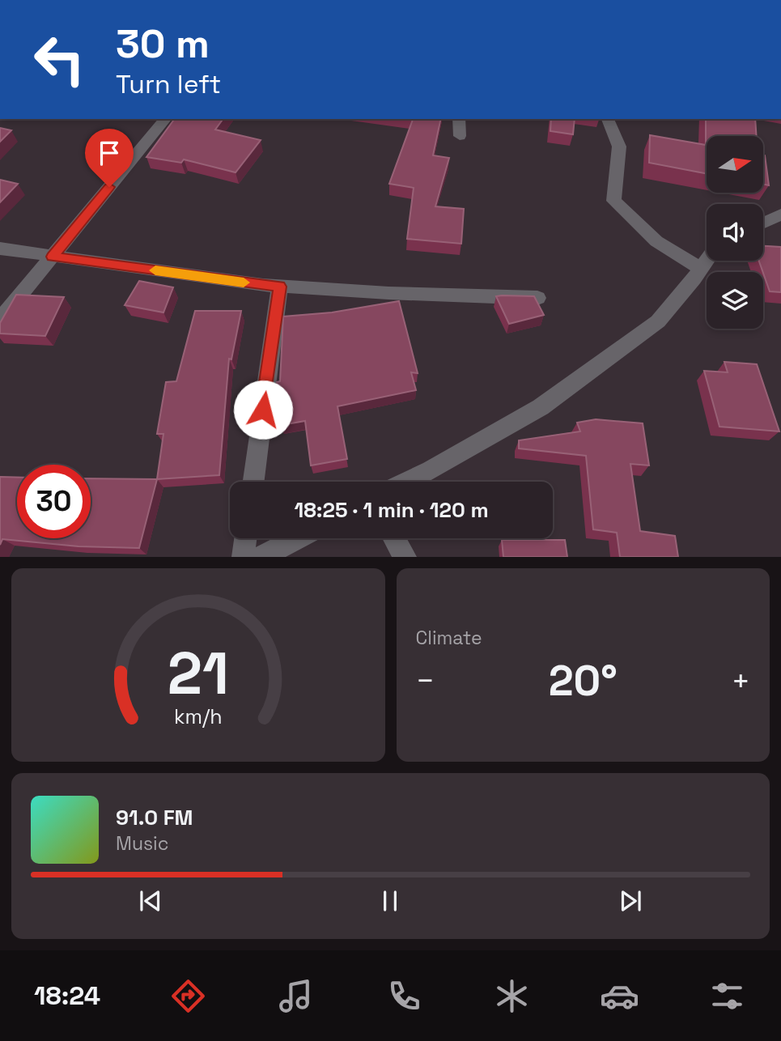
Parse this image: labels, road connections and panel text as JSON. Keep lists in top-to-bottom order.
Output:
{
  "north": "right",
  "page": {
    "turn": ["30 m", "Turn left"],
    "limit": "30",
    "trip": "18:25 · 1 min · 120 m",
    "tile": "Climate",
    "heat": ["−", "20°", "+"],
    "song": ["91.0 FM", "Music"],
    "tabs": "18:24",
    "gauge": ["21", "km/h"]
  }
}
